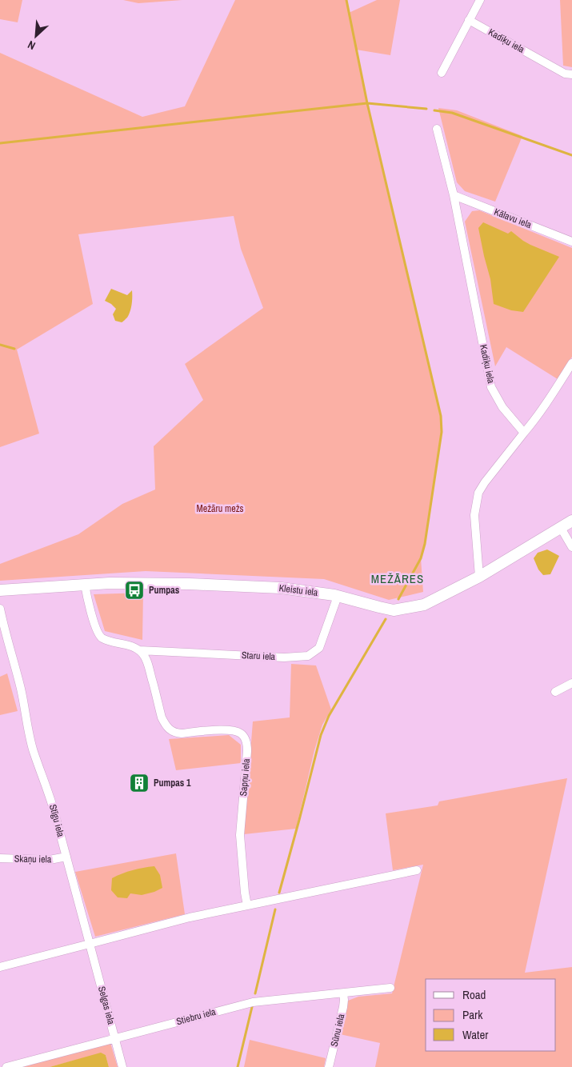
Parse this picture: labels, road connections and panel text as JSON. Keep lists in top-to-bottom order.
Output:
{
  "streets": {
    "street": [
      "Kadiķu iela",
      "Kālavu iela",
      "Kleistu iela",
      "Staru iela",
      "Sapņu iela",
      "Stīgu iela",
      "Skaņu iela",
      "Selgas iela",
      "Stiebru iela",
      "Sūnu iela"
    ]
  },
  "crossings": [
    ["Kadiķu iela", "Kālavu iela"],
    ["Kleistu iela", "Staru iela"],
    ["Staru iela", "Sapņu iela"],
    ["Stīgu iela", "Skaņu iela"],
    ["Stīgu iela", "Selgas iela"],
    ["Selgas iela", "Stiebru iela"],
    ["Stiebru iela", "Sūnu iela"]
  ],
  "districts": ["MEŽĀRES"],
  "parks": ["Mežāru mežs"],
  "places": {
    "bus stop": ["Pumpas"],
    "building": ["Pumpas 1"]
  },
  "legend": ["Road", "Park", "Water"],
  "north": "bottom left"
}
